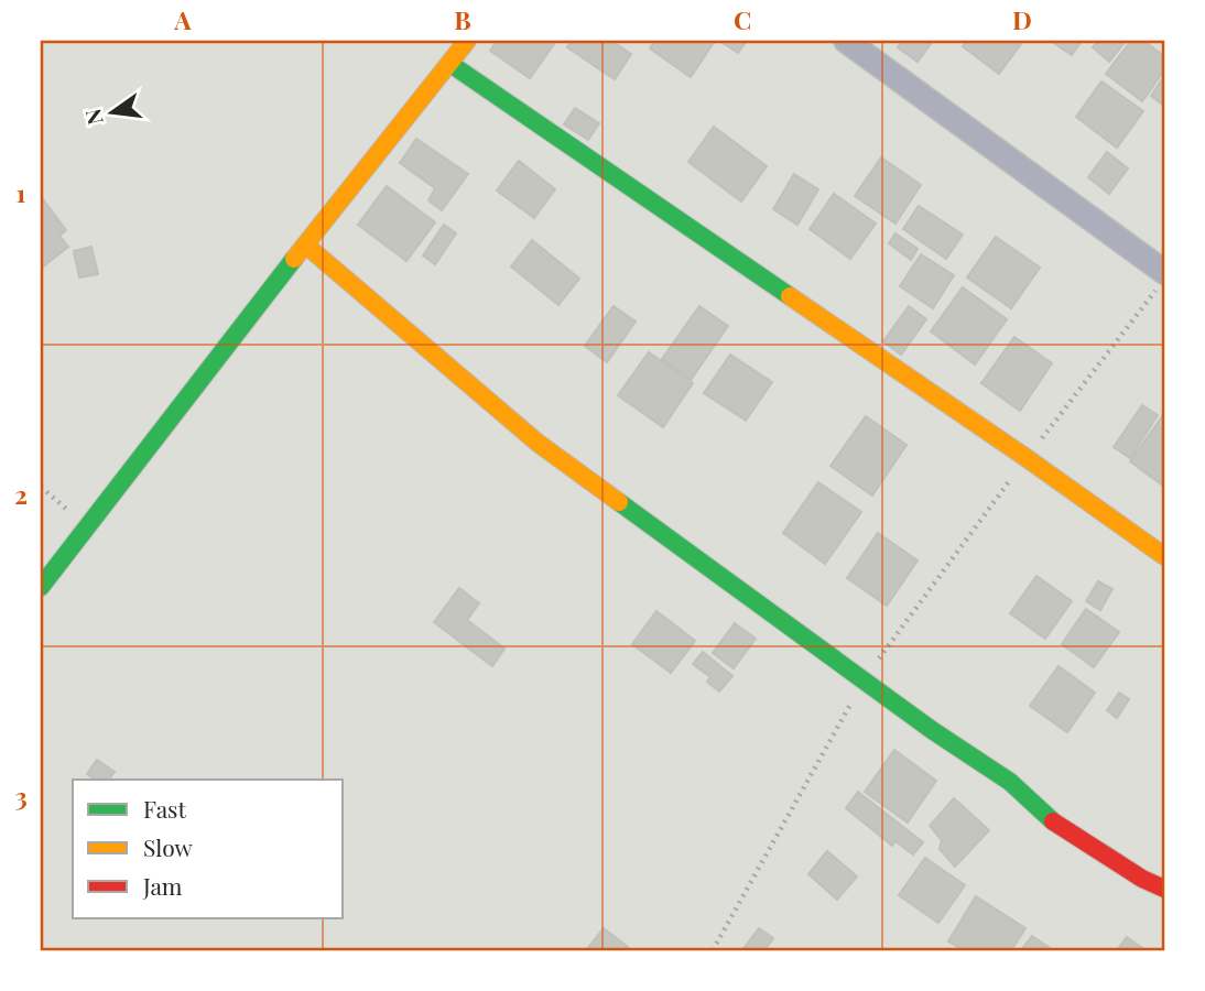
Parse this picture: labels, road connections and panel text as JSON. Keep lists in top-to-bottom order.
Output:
{
  "legend": ["Fast", "Slow", "Jam"],
  "north": "left",
  "grid": {
    "columns": [
      "A",
      "B",
      "C",
      "D"
    ],
    "rows": ["1", "2", "3"]
  }
}
